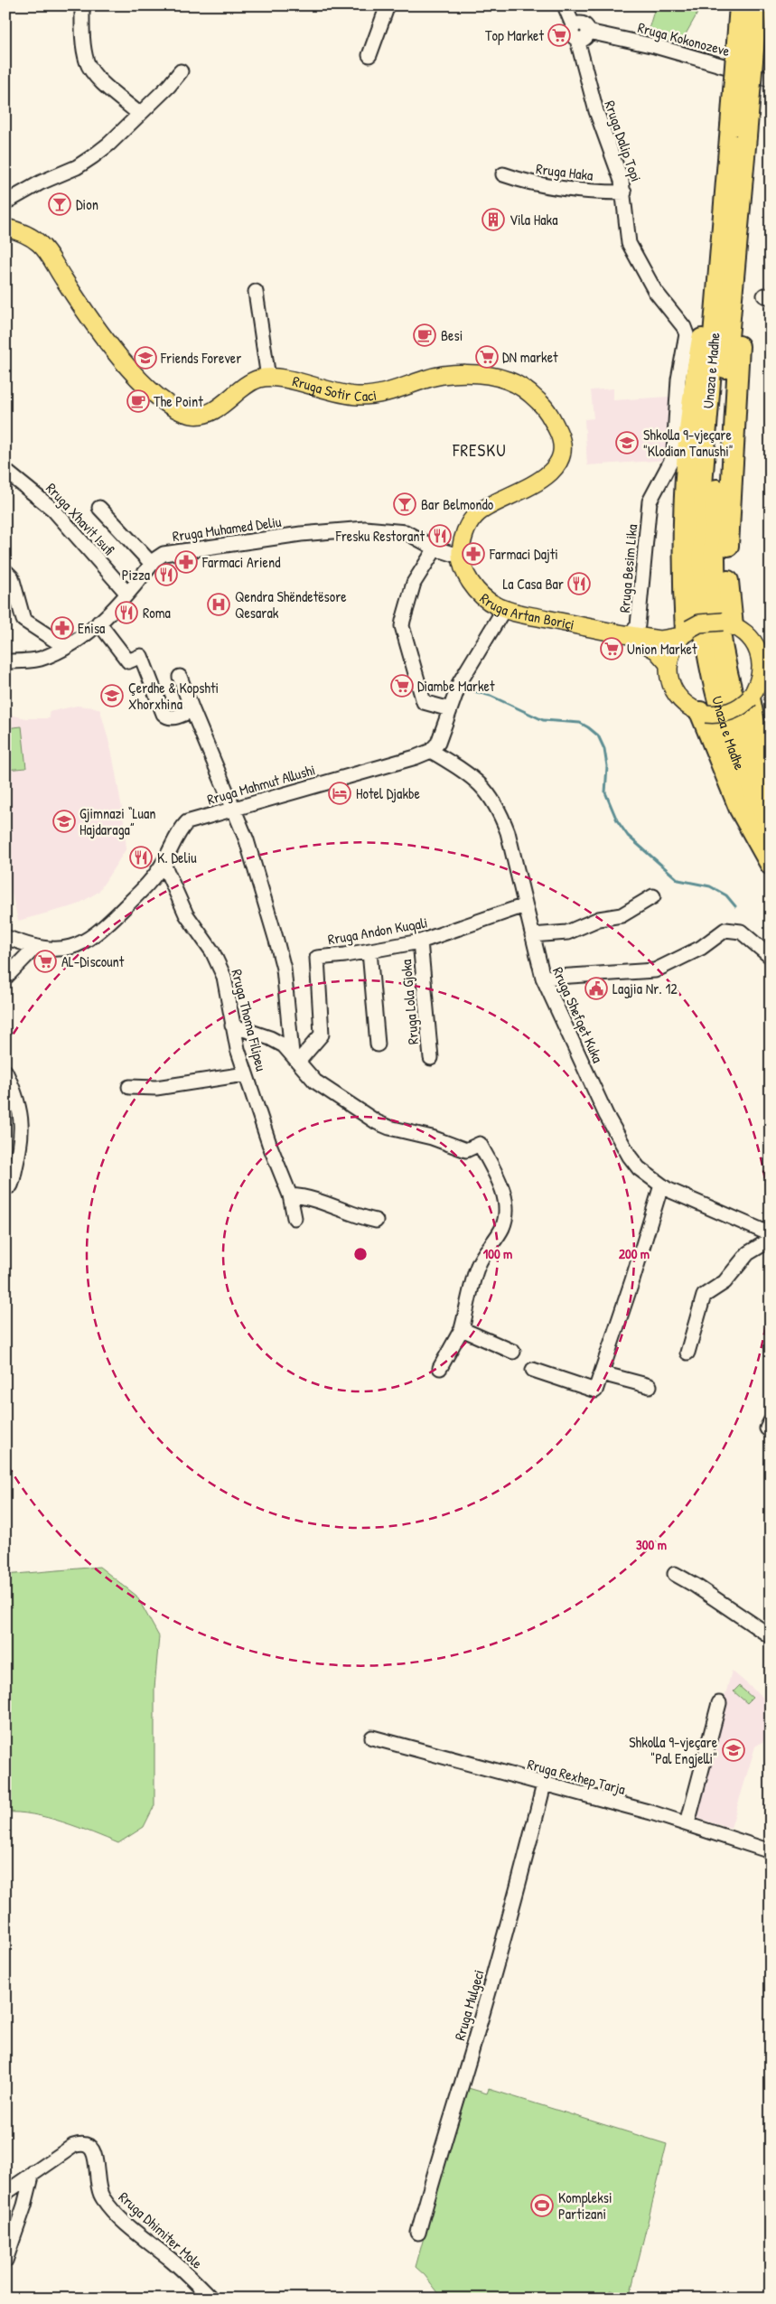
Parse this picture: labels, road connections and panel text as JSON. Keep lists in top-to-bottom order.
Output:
{
  "streets": {
    "highway": ["Unaza e Madhe"],
    "main road": ["Rruga Sotir Caci", "Rruga Artan Boriçi"],
    "street": [
      "Rruga Kokonozeve",
      "Rruga Dalip Topi",
      "Rruga Haka",
      "Rruga Xhavit Isufi",
      "Rruga Muhamed Deliu",
      "Rruga Besim Lika",
      "Rruga Mahmut Allushi",
      "Rruga Andon Kuqali",
      "Rruga Lola Gjoka",
      "Rruga Shefqet Kuka",
      "Rruga Thoma Filipeu",
      "Rruga Rexhep Tarja",
      "Rruga Mulgeci",
      "Rruga Dhimiter Mole"
    ]
  },
  "crossings": [
    ["Rruga Kokonozeve", "Rruga Dalip Topi"],
    ["Rruga Kokonozeve", "Unaza e Madhe"],
    ["Rruga Dalip Topi", "Rruga Haka"],
    ["Rruga Dalip Topi", "Rruga Besim Lika"],
    ["Rruga Sotir Caci", "Rruga Muhamed Deliu"],
    ["Rruga Sotir Caci", "Rruga Artan Boriçi"],
    ["Rruga Xhavit Isufi", "Rruga Muhamed Deliu"],
    ["Rruga Muhamed Deliu", "Rruga Artan Boriçi"],
    ["Rruga Besim Lika", "Rruga Artan Boriçi"],
    ["Rruga Mahmut Allushi", "Rruga Shefqet Kuka"],
    ["Rruga Mahmut Allushi", "Rruga Thoma Filipeu"],
    ["Rruga Andon Kuqali", "Rruga Lola Gjoka"],
    ["Rruga Andon Kuqali", "Rruga Shefqet Kuka"],
    ["Rruga Rexhep Tarja", "Rruga Mulgeci"]
  ],
  "districts": ["FRESKU"],
  "places": {
    "supermarket": [
      "Top Market",
      "DN market",
      "Union Market",
      "Diambe Market",
      "AL-Discount"
    ],
    "bar": ["Dion", "Bar Belmondo"],
    "building": ["Vila Haka"],
    "cafe": ["Besi", "The Point"],
    "school or university": [
      "Friends Forever",
      "Shkolla 9-vjeçare \"Klodian Tanushi\"",
      "Çerdhe & Kopshti Xhorxhina",
      "Gjimnazi “Luan Hajdaraga”",
      "Shkolla 9-vjeçare \"Pal Engjelli\""
    ],
    "restaurant": [
      "Fresku Restorant",
      "Pizza",
      "La Casa Bar",
      "Roma",
      "K. Deliu"
    ],
    "pharmacy": ["Farmaci Dajti", "Farmaci Ariend", "Enisa"],
    "hospital": ["Qendra Shëndetësore Qesarak"],
    "hotel": ["Hotel Djakbe"],
    "public building": ["Lagjia Nr. 12"],
    "sports": ["Kompleksi Partizani"]
  },
  "rings": ["100 m", "200 m", "300 m"]
}
